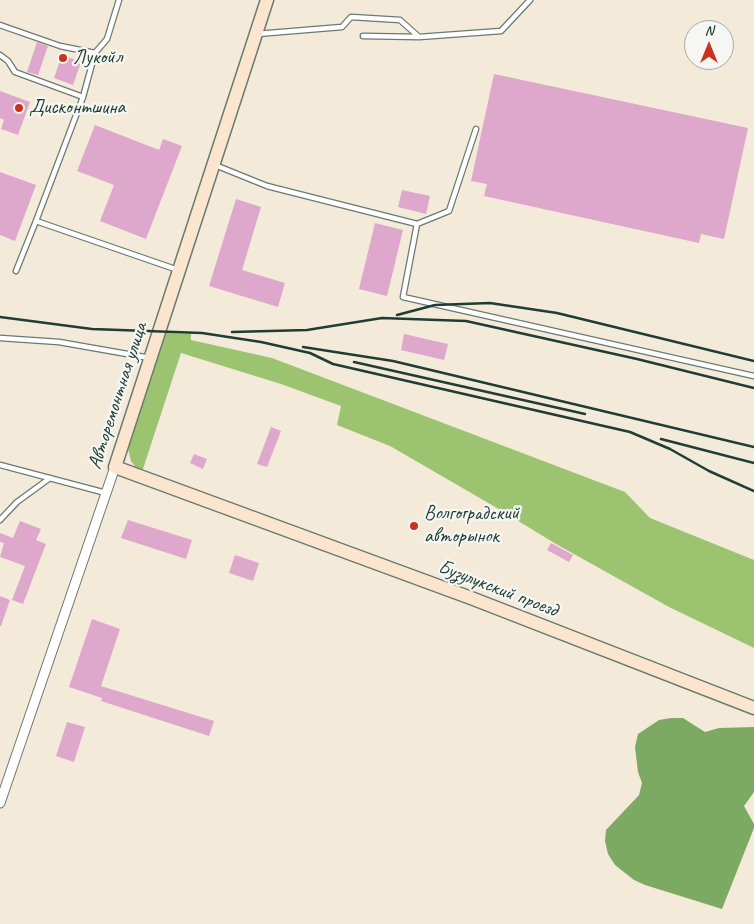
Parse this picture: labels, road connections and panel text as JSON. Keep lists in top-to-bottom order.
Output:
{
  "streets": {
    "main road": ["Авторемонтная улица", "Бузулукский проезд"]
  },
  "crossings": [
    ["Авторемонтная улица", "Бузулукский проезд"]
  ],
  "places": ["Лукойл", "Дисконтшина", "Волгоградский авторынок"],
  "north": "top"
}
